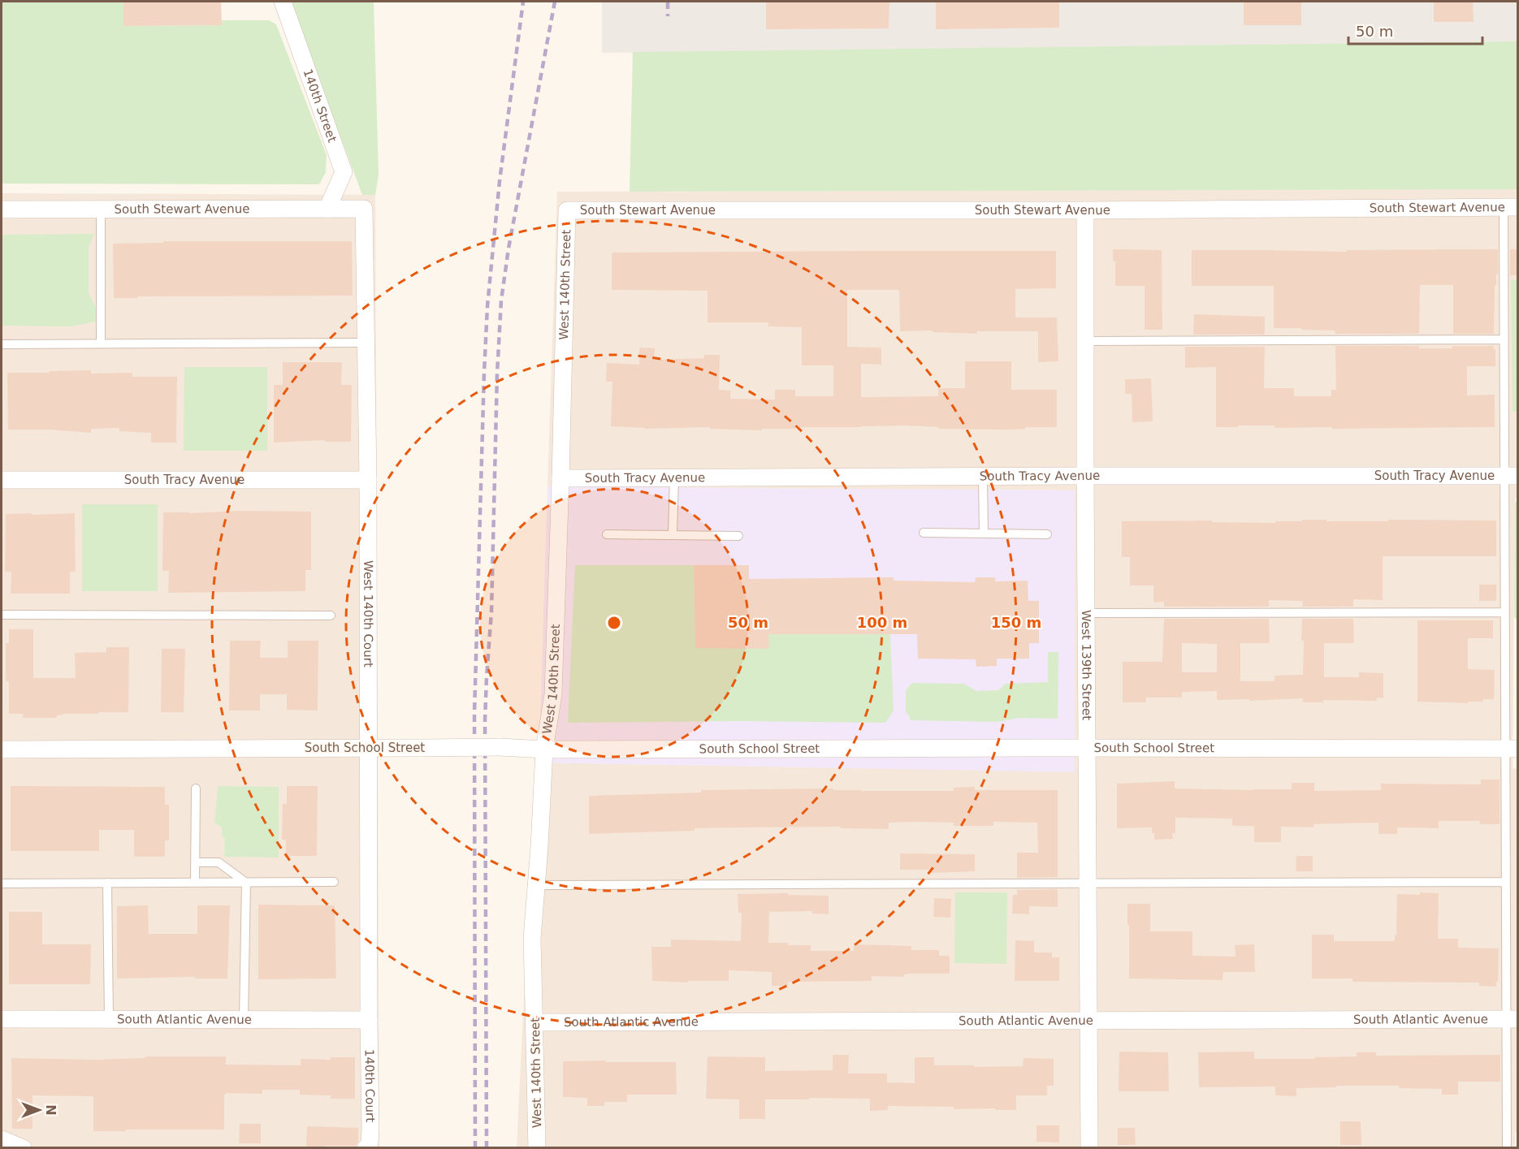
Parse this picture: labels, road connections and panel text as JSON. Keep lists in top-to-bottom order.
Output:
{
  "streets": {
    "street": [
      "140th Street",
      "South Stewart Avenue",
      "West 140th Street",
      "South Tracy Avenue",
      "West 140th Court",
      "West 139th Street",
      "South School Street",
      "South Atlantic Avenue",
      "140th Court"
    ]
  },
  "crossings": [
    ["140th Street", "South Stewart Avenue"],
    ["South Stewart Avenue", "West 140th Street"],
    ["South Stewart Avenue", "West 140th Court"],
    ["South Stewart Avenue", "West 139th Street"],
    ["West 140th Street", "South Tracy Avenue"],
    ["West 140th Street", "South School Street"],
    ["West 140th Street", "South Atlantic Avenue"],
    ["South Tracy Avenue", "West 140th Court"],
    ["South Tracy Avenue", "West 139th Street"],
    ["West 140th Court", "South School Street"],
    ["West 140th Court", "South Atlantic Avenue"],
    ["West 140th Court", "140th Court"],
    ["West 139th Street", "South School Street"],
    ["West 139th Street", "South Atlantic Avenue"],
    ["South Atlantic Avenue", "140th Court"]
  ],
  "scale_bar": "50 m",
  "north": "right",
  "rings": ["50 m", "100 m", "150 m"]
}
